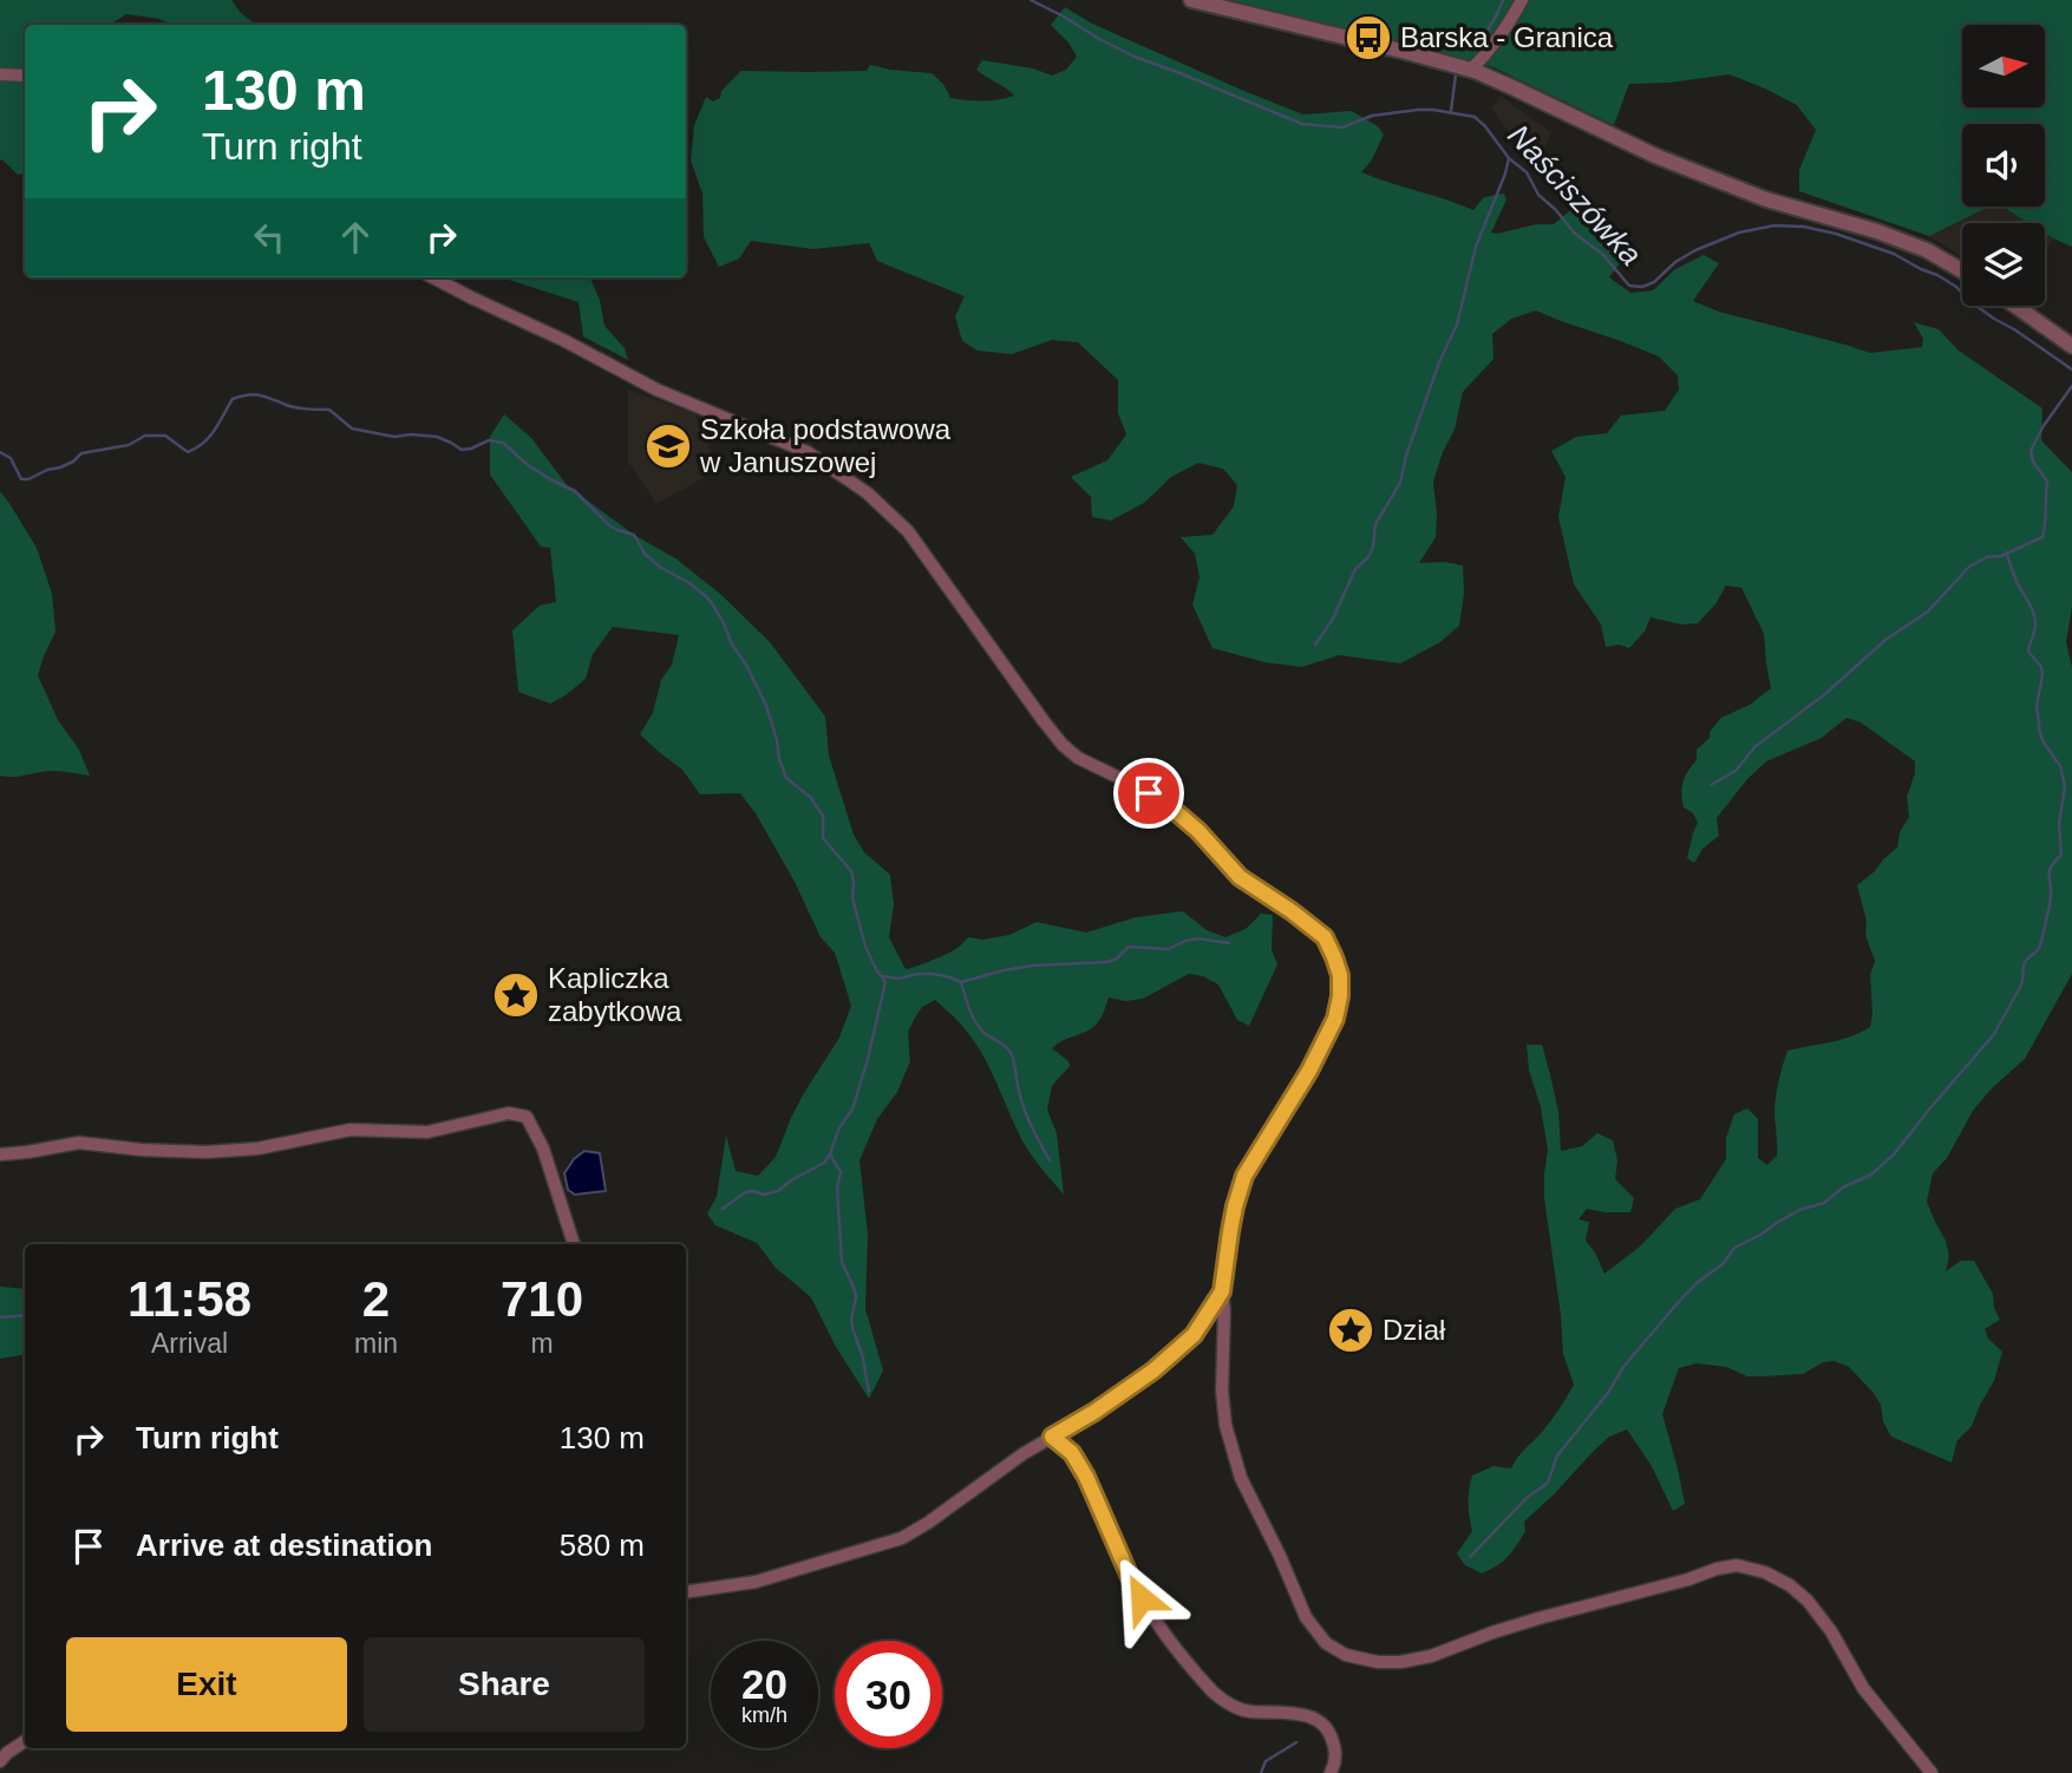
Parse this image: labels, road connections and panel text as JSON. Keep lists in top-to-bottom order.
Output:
{
  "water": ["Naściszówka"],
  "places": {
    "bus stop": ["Barska - Granica"],
    "school or university": ["Szkoła podstawowa w Januszowej"],
    "place": ["Kapliczka zabytkowa", "Dział"]
  },
  "north": "right",
  "page": {
    "turn": ["130 m", "Turn right"],
    "eta": [
      "11:58",
      "Arrival",
      "2",
      "min",
      "710",
      "m"
    ],
    "list": [
      {
        "name": "Turn right",
        "value": "130 m"
      },
      {
        "name": "Arrive at destination",
        "value": "580 m"
      }
    ],
    "buttons": ["Exit", "Share"],
    "speed": "20 km/h",
    "limit": "30"
  }
}
